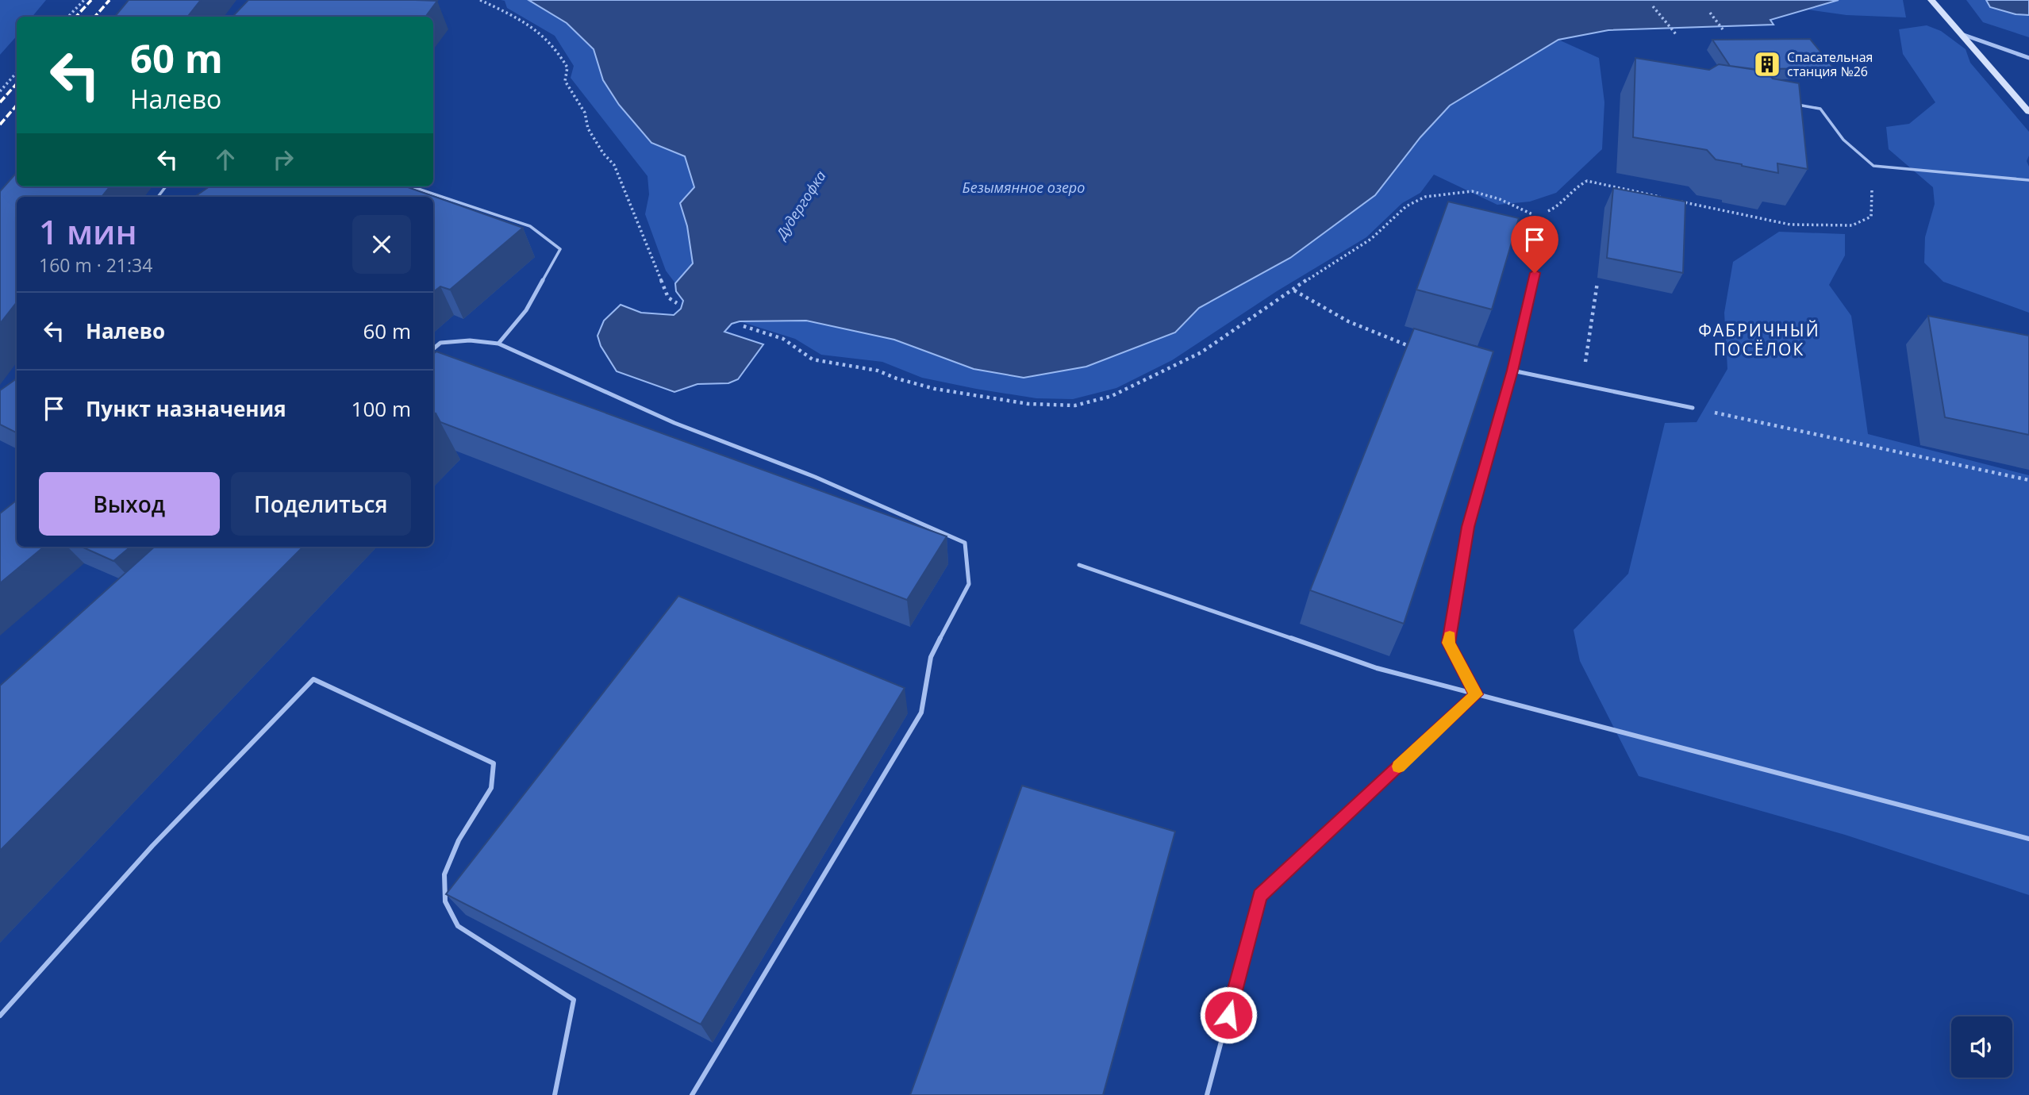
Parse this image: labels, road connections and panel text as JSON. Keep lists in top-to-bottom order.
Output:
{
  "districts": ["ФАБРИЧНЫЙ ПОСЁЛОК"],
  "water": ["Безымянное озеро", "Дудергофка"],
  "places": {
    "building": ["Спасательная станция №26"]
  },
  "page": {
    "turn": ["60 m", "Налево"],
    "heading": ["1 мин", "160 m · 21:34"],
    "list": [
      {
        "name": "Налево",
        "value": "60 m"
      },
      {
        "name": "Пункт назначения",
        "value": "100 m"
      }
    ],
    "buttons": ["Выход", "Поделиться"]
  }
}
